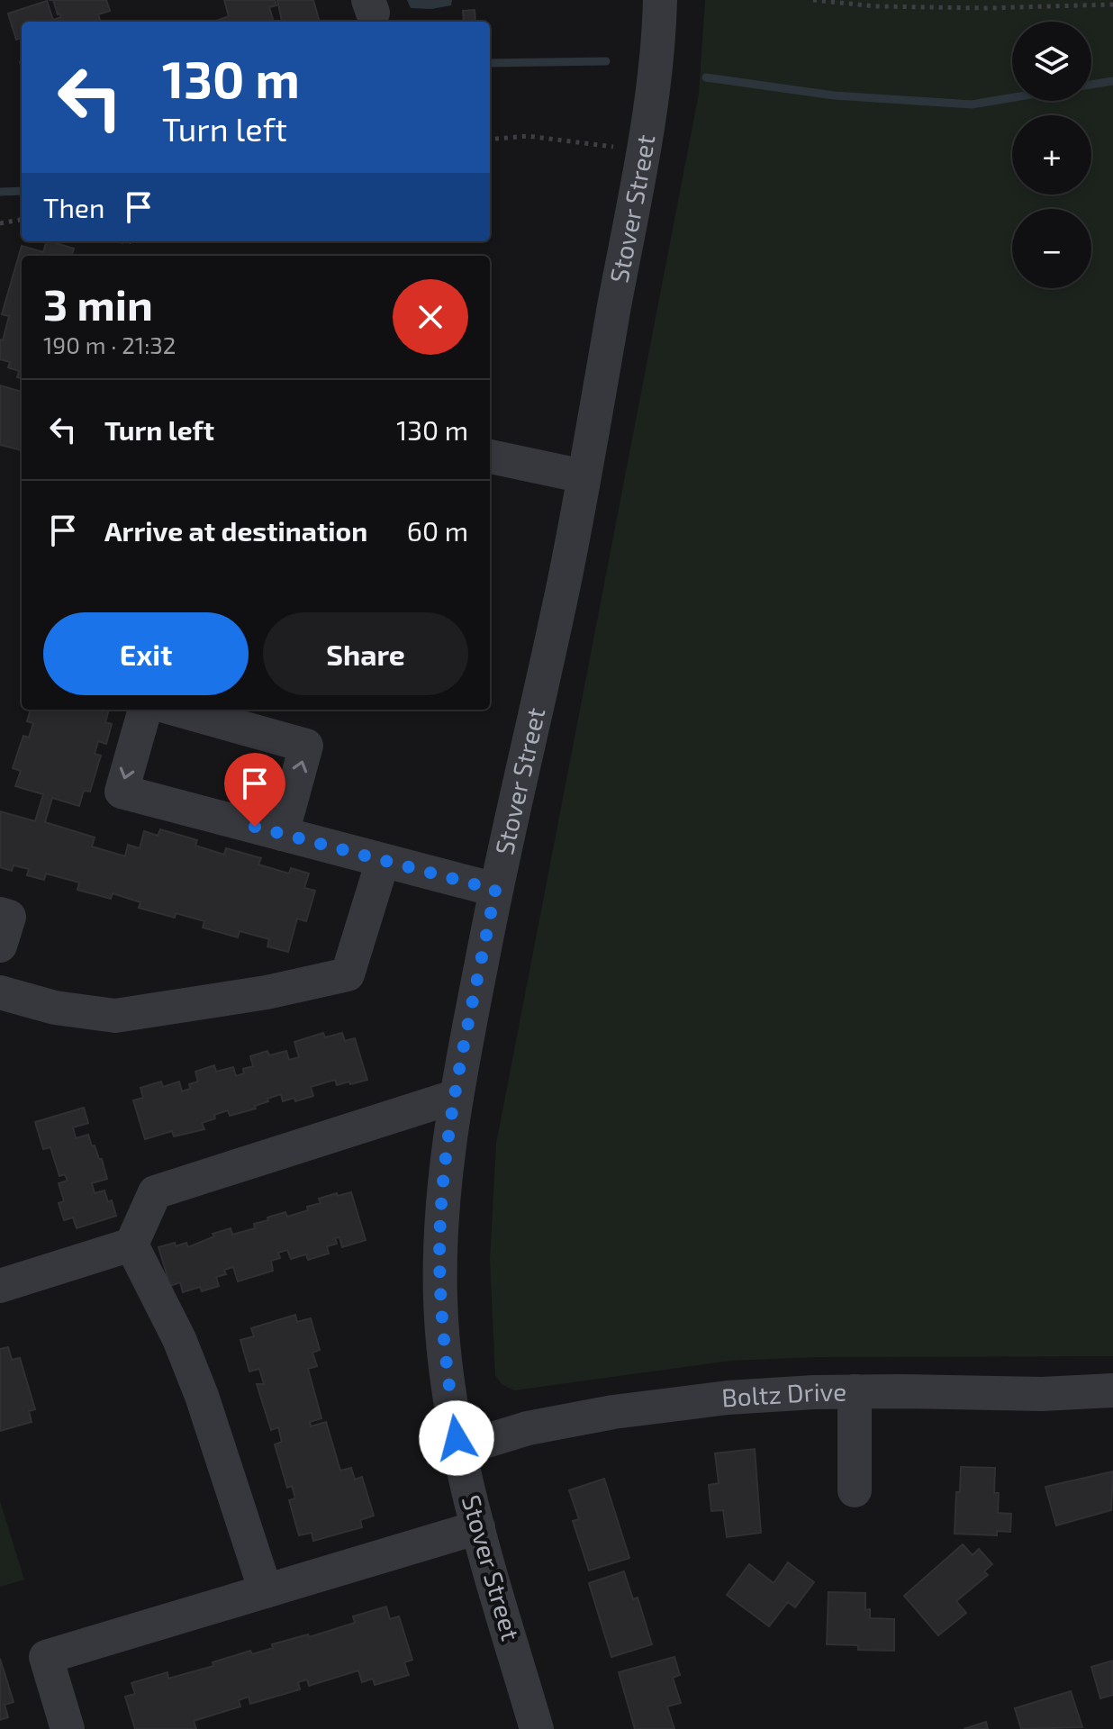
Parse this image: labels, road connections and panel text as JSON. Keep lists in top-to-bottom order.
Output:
{
  "streets": {
    "street": ["Stover Street", "Boltz Drive"]
  },
  "crossings": [
    ["Stover Street", "Boltz Drive"]
  ],
  "page": {
    "map_buttons": ["+", "−"],
    "turn": ["130 m", "Turn left"],
    "then": "Then",
    "heading": ["3 min", "190 m · 21:32"],
    "list": [
      {
        "name": "Turn left",
        "value": "130 m"
      },
      {
        "name": "Arrive at destination",
        "value": "60 m"
      }
    ],
    "buttons": ["Exit", "Share"]
  }
}
